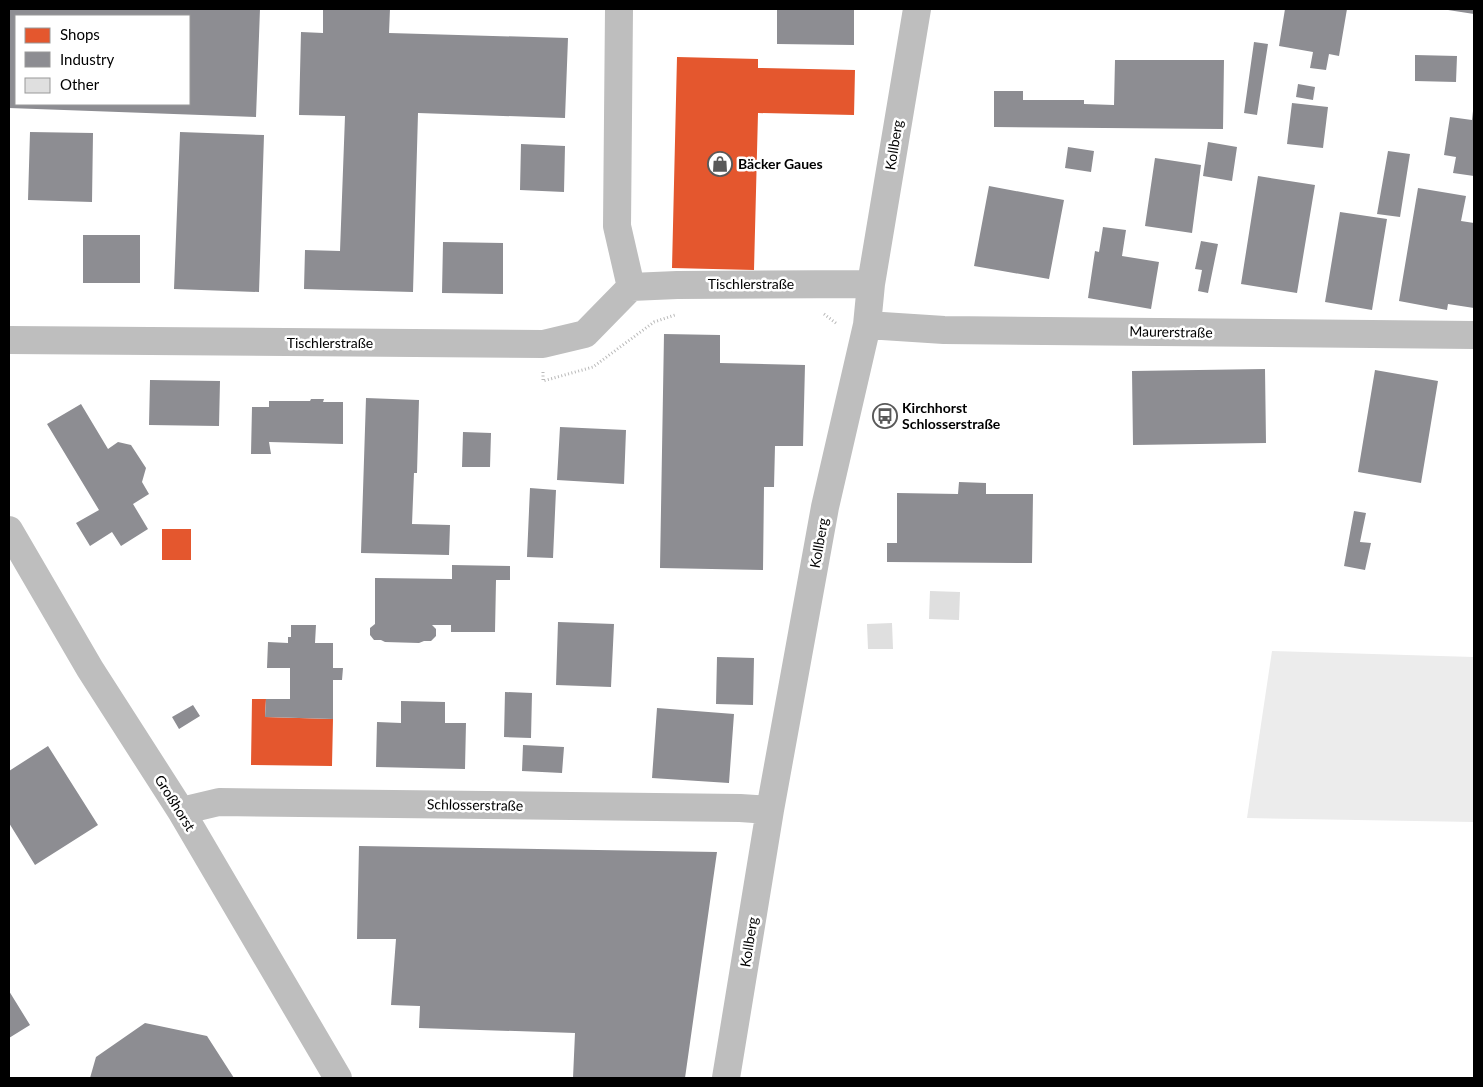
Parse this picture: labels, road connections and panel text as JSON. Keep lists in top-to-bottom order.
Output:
{
  "streets": {
    "street": [
      "Kollberg",
      "Tischlerstraße",
      "Maurerstraße",
      "Großhorst",
      "Schlosserstraße"
    ]
  },
  "crossings": [
    ["Kollberg", "Tischlerstraße"],
    ["Kollberg", "Maurerstraße"],
    ["Kollberg", "Schlosserstraße"],
    ["Großhorst", "Schlosserstraße"]
  ],
  "places": {
    "shop": ["Bäcker Gaues"],
    "bus stop": ["Kirchhorst Schlosserstraße"]
  },
  "legend": ["Shops", "Industry", "Other"]
}
